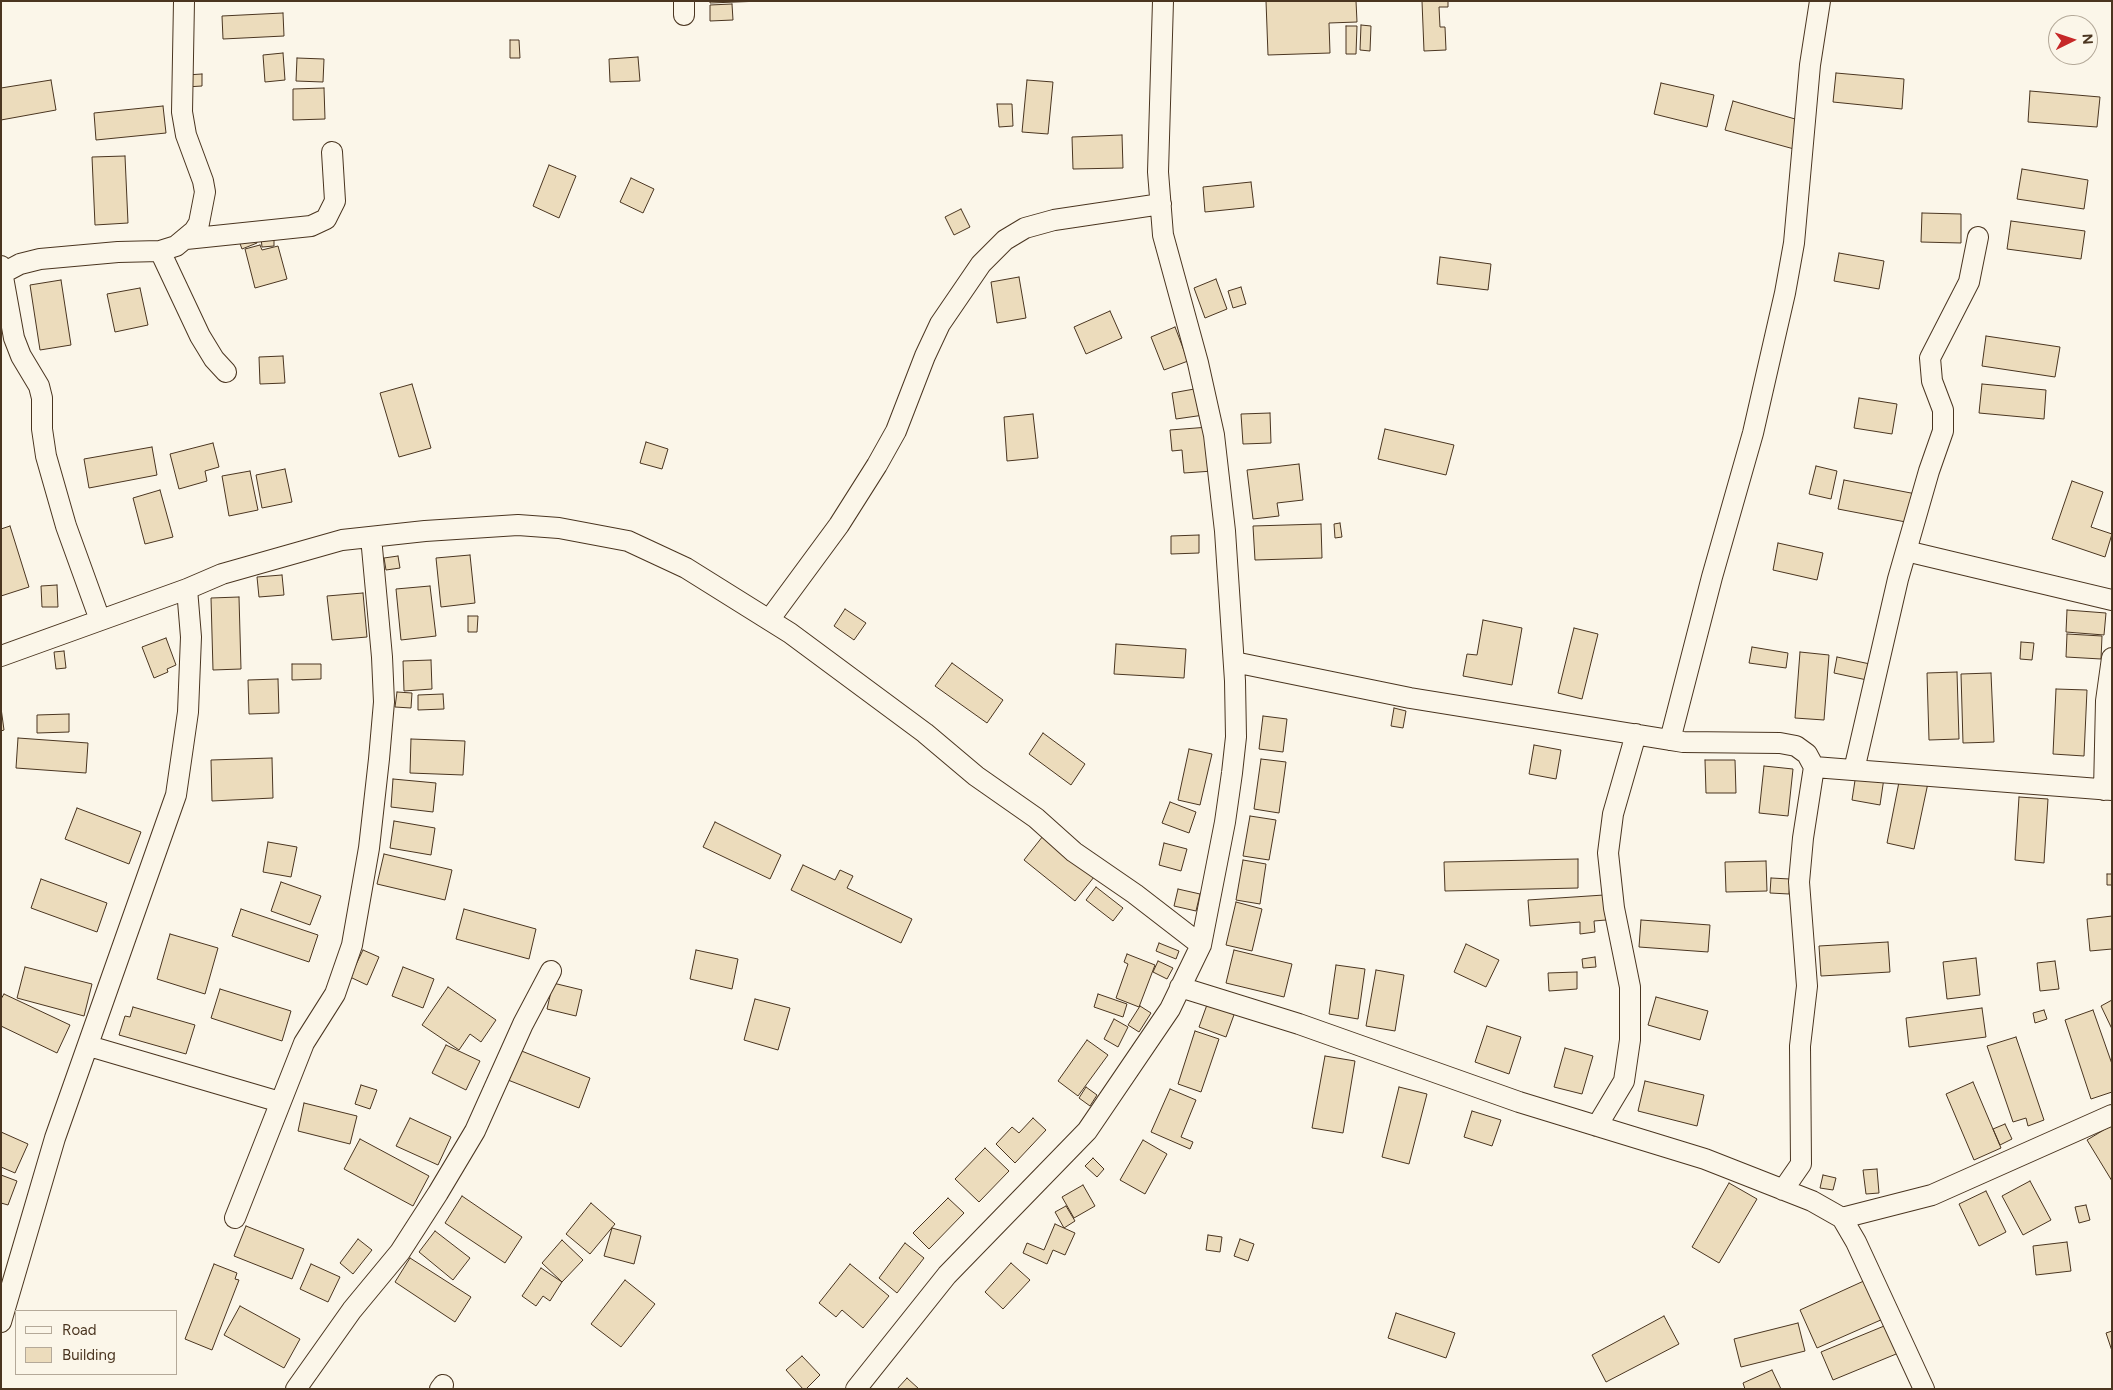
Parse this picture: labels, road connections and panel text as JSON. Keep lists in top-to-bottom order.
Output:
{
  "legend": ["Road", "Building"],
  "north": "right"
}
